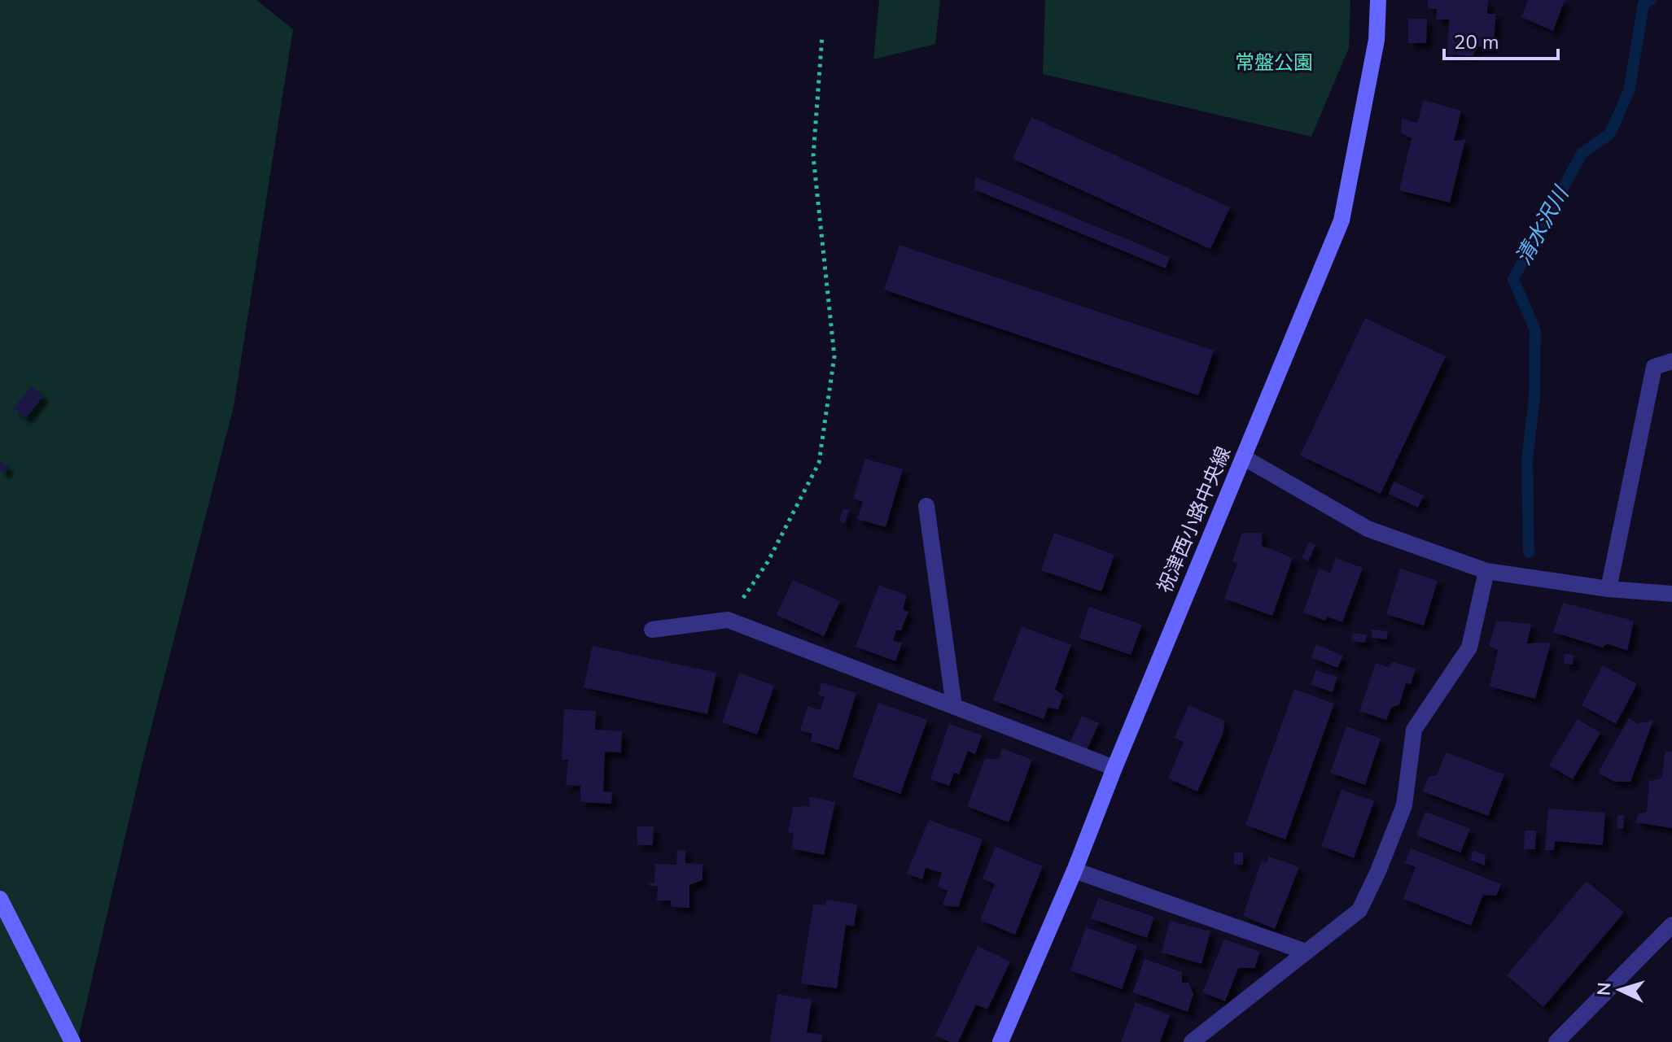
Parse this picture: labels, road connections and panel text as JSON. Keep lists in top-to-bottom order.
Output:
{
  "streets": {
    "main road": ["祝津西小路中央線"]
  },
  "water": ["清水沢川"],
  "parks": ["常盤公園"],
  "scale_bar": "20 m",
  "north": "left"
}
